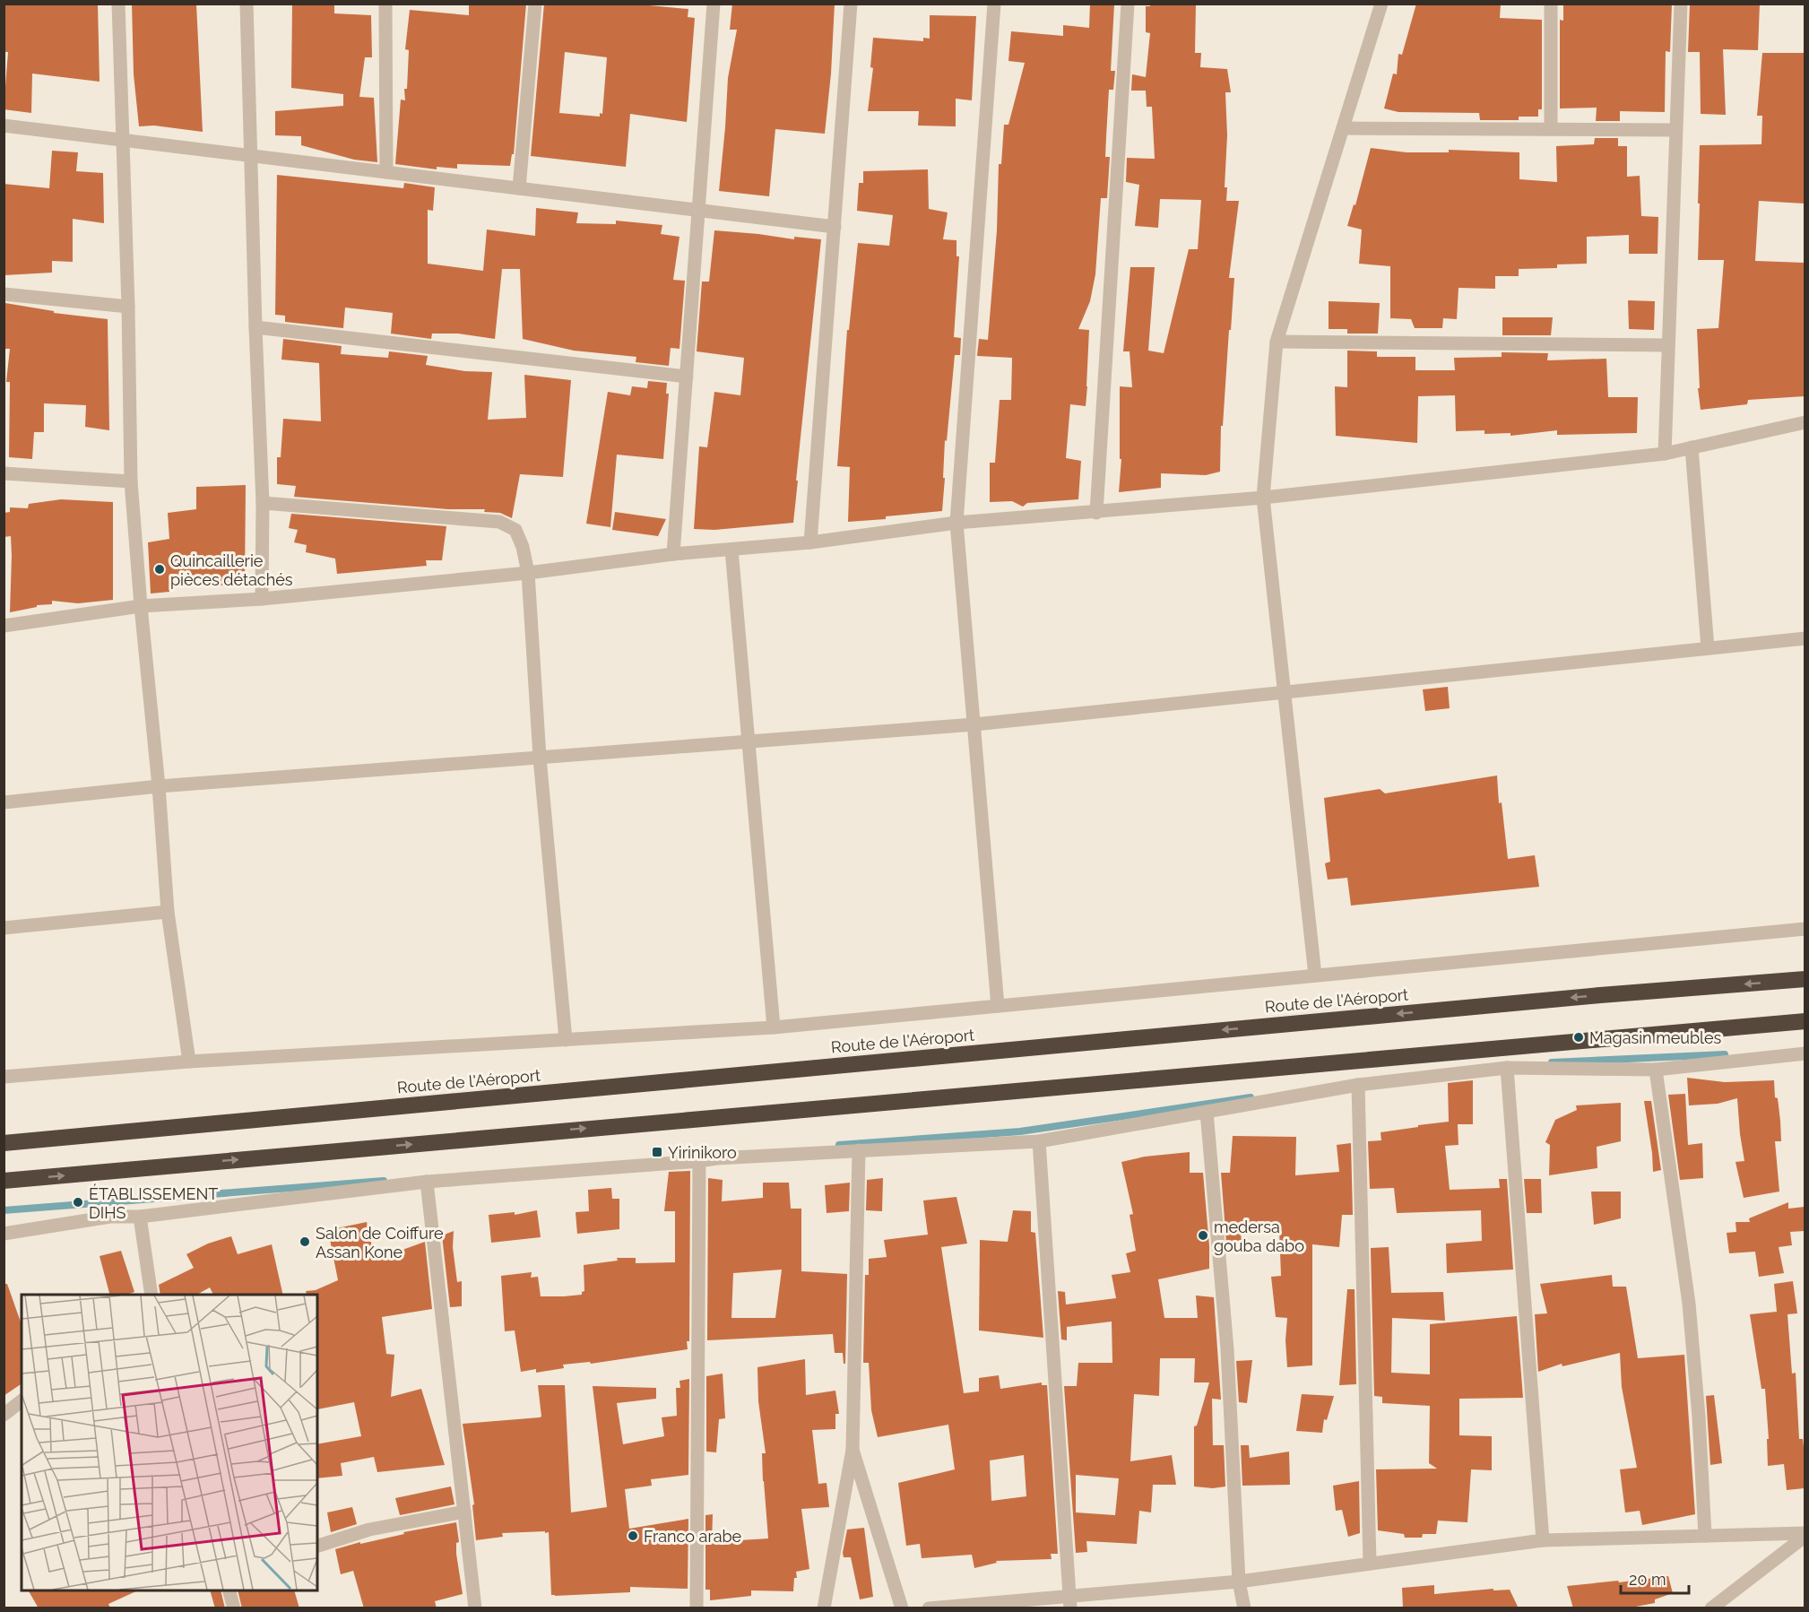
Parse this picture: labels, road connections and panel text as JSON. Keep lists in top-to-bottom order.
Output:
{
  "streets": {
    "highway": ["Route de l'Aéroport"]
  },
  "places": {
    "other": [
      "Quincaillerie pièces détachés",
      "Magasin meubles",
      "ÉTABLISSEMENT DIHS",
      "medersa gouba dabo",
      "Salon de Coiffure Assan Kone",
      "Franco arabe"
    ],
    "transit": ["Yirinikoro"]
  },
  "scale_bar": "20 m"
}
